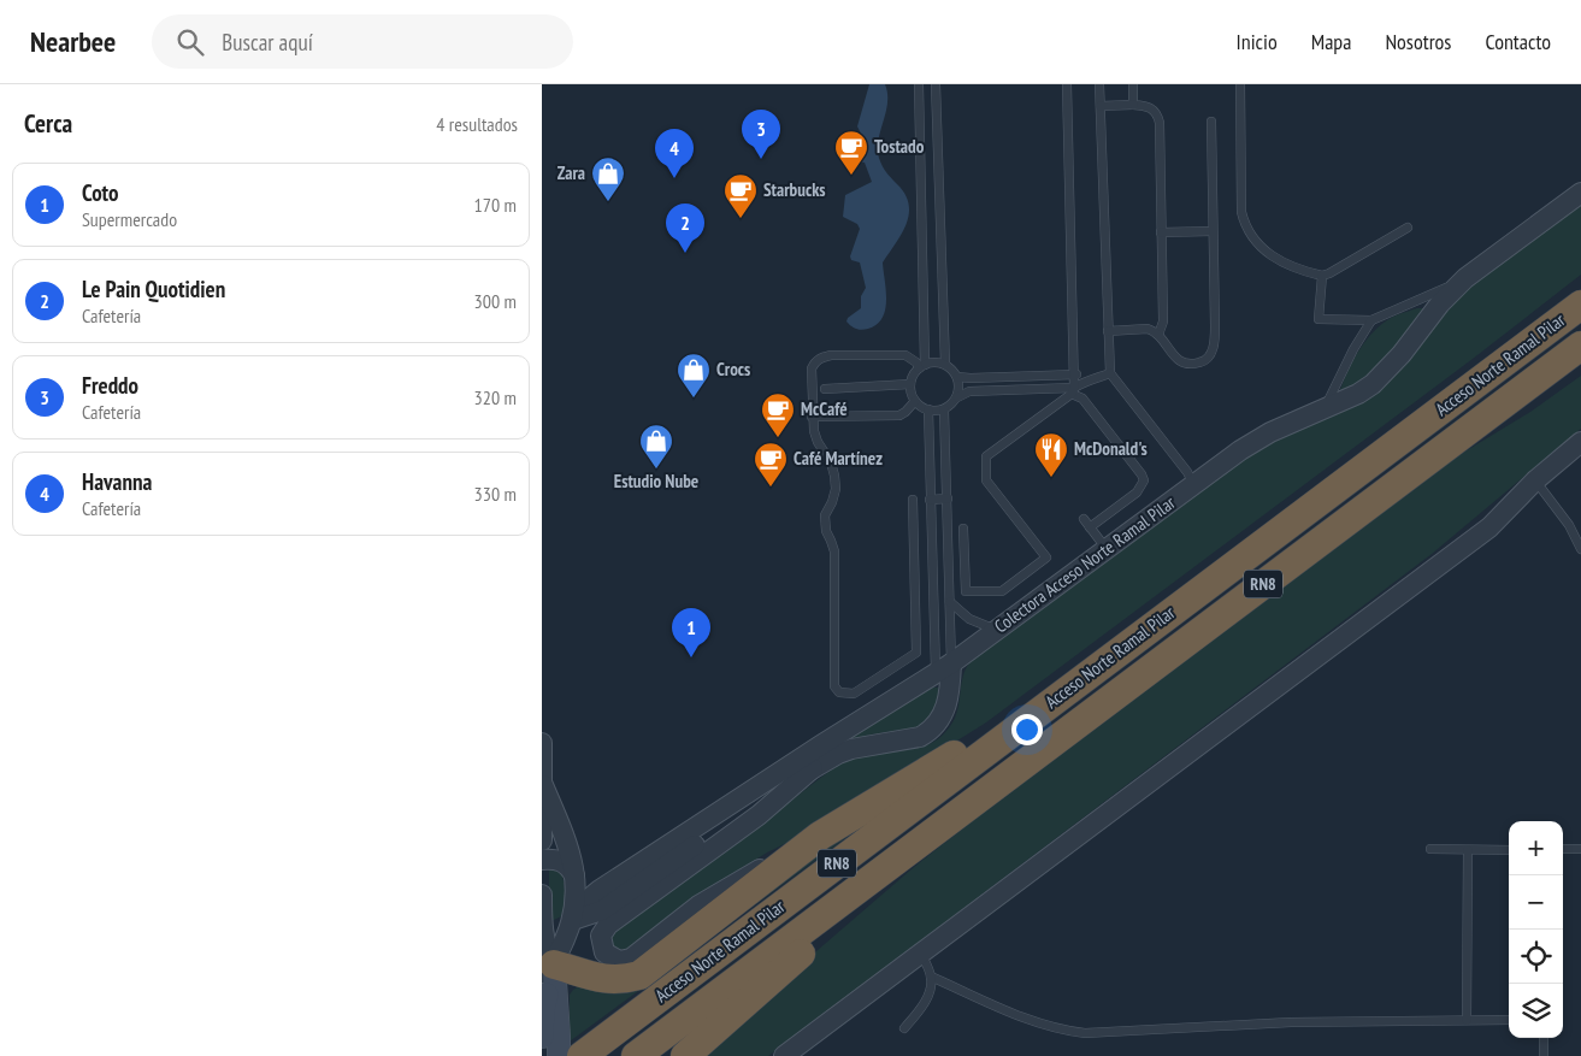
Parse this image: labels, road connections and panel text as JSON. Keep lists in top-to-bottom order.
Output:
{
  "streets": {
    "highway": ["Acceso Norte Ramal Pilar", "RN8"],
    "street": ["Colectora Acceso Norte Ramal Pilar"]
  },
  "places": {
    "cafe": [
      "Tostado",
      "Starbucks",
      "McCafé",
      "Café Martínez"
    ],
    "shop": ["Zara", "Crocs", "Estudio Nube"],
    "restaurant": ["McDonald's"]
  },
  "page": {
    "header": "Nearbee",
    "search": "Buscar aquí",
    "nav": [
      "Inicio",
      "Mapa",
      "Nosotros",
      "Contacto"
    ],
    "heading": ["Cerca", "4 resultados"],
    "pins": [
      "3",
      "4",
      "2",
      "1"
    ],
    "list": [
      {
        "mark": "1",
        "name": "Coto",
        "note": "Supermercado",
        "value": "170 m"
      },
      {
        "mark": "2",
        "name": "Le Pain Quotidien",
        "note": "Cafetería",
        "value": "300 m"
      },
      {
        "mark": "3",
        "name": "Freddo",
        "note": "Cafetería",
        "value": "320 m"
      },
      {
        "mark": "4",
        "name": "Havanna",
        "note": "Cafetería",
        "value": "330 m"
      }
    ],
    "map_buttons": ["+", "−"]
  }
}
